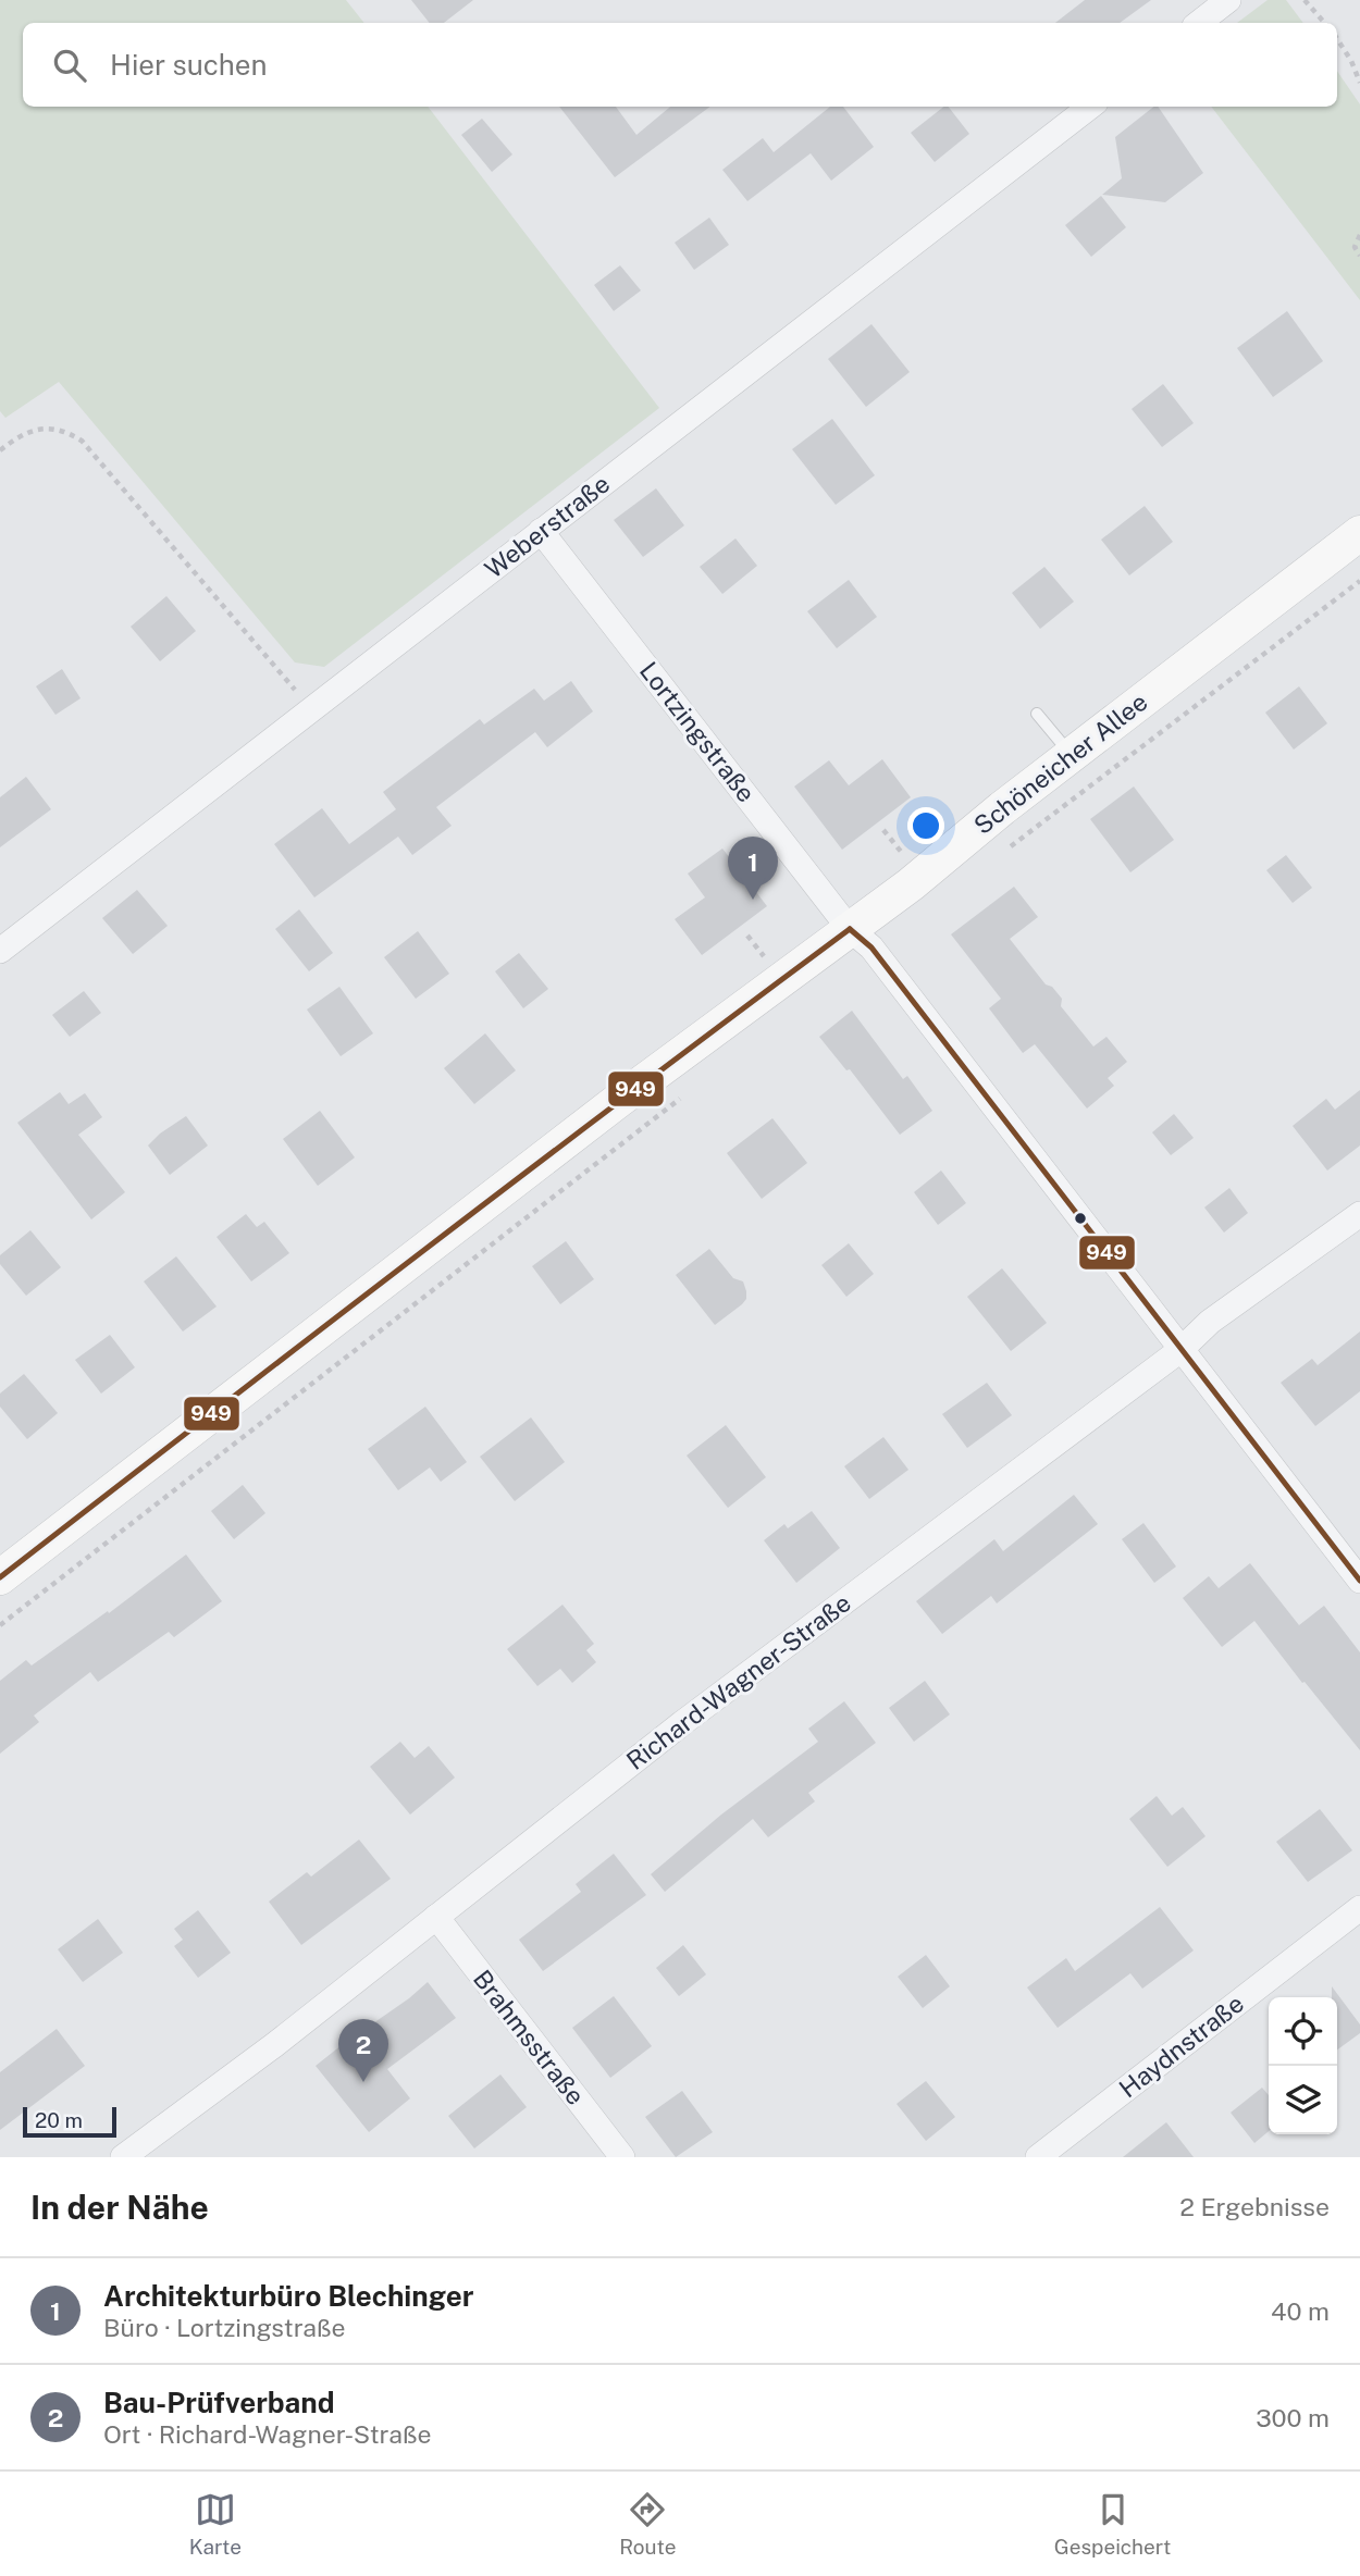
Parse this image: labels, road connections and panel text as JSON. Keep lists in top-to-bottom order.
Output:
{
  "streets": {
    "street": [
      "Weberstraße",
      "Lortzingstraße",
      "Schöneicher Allee",
      "Richard-Wagner-Straße",
      "Brahmsstraße",
      "Haydnstraße"
    ]
  },
  "crossings": [
    ["Weberstraße", "Lortzingstraße"],
    ["Lortzingstraße", "Schöneicher Allee"],
    ["Lortzingstraße", "Richard-Wagner-Straße"],
    ["Richard-Wagner-Straße", "Brahmsstraße"]
  ],
  "lines": ["transit line 949"],
  "scale_bar": "20 m",
  "page": {
    "search": "Hier suchen",
    "pins": ["1", "2"],
    "scale": "20 m",
    "heading": ["In der Nähe", "2 Ergebnisse"],
    "list": [
      {
        "mark": "1",
        "name": "Architekturbüro Blechinger",
        "note": "Büro · Lortzingstraße",
        "value": "40 m"
      },
      {
        "mark": "2",
        "name": "Bau-Prüfverband",
        "note": "Ort · Richard-Wagner-Straße",
        "value": "300 m"
      }
    ],
    "nav": ["Karte", "Route", "Gespeichert"]
  }
}
